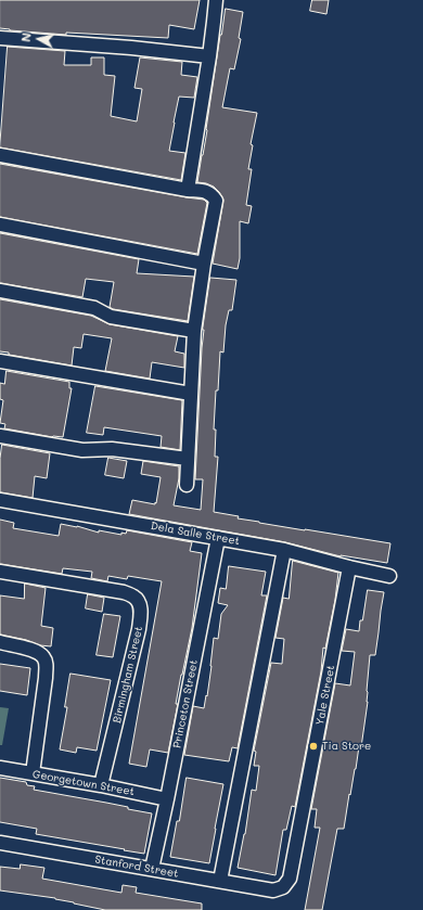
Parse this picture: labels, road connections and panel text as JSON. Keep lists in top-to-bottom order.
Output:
{
  "streets": {
    "street": [
      "Dela Salle Street",
      "Birmingham Street",
      "Yale Street",
      "Princeton Street",
      "Georgetown Street",
      "Stanford Street"
    ]
  },
  "crossings": [
    ["Dela Salle Street", "Yale Street"],
    ["Dela Salle Street", "Princeton Street"],
    ["Birmingham Street", "Georgetown Street"],
    ["Yale Street", "Stanford Street"],
    ["Princeton Street", "Georgetown Street"],
    ["Princeton Street", "Stanford Street"]
  ],
  "places": ["Tia Store"],
  "north": "left"
}
